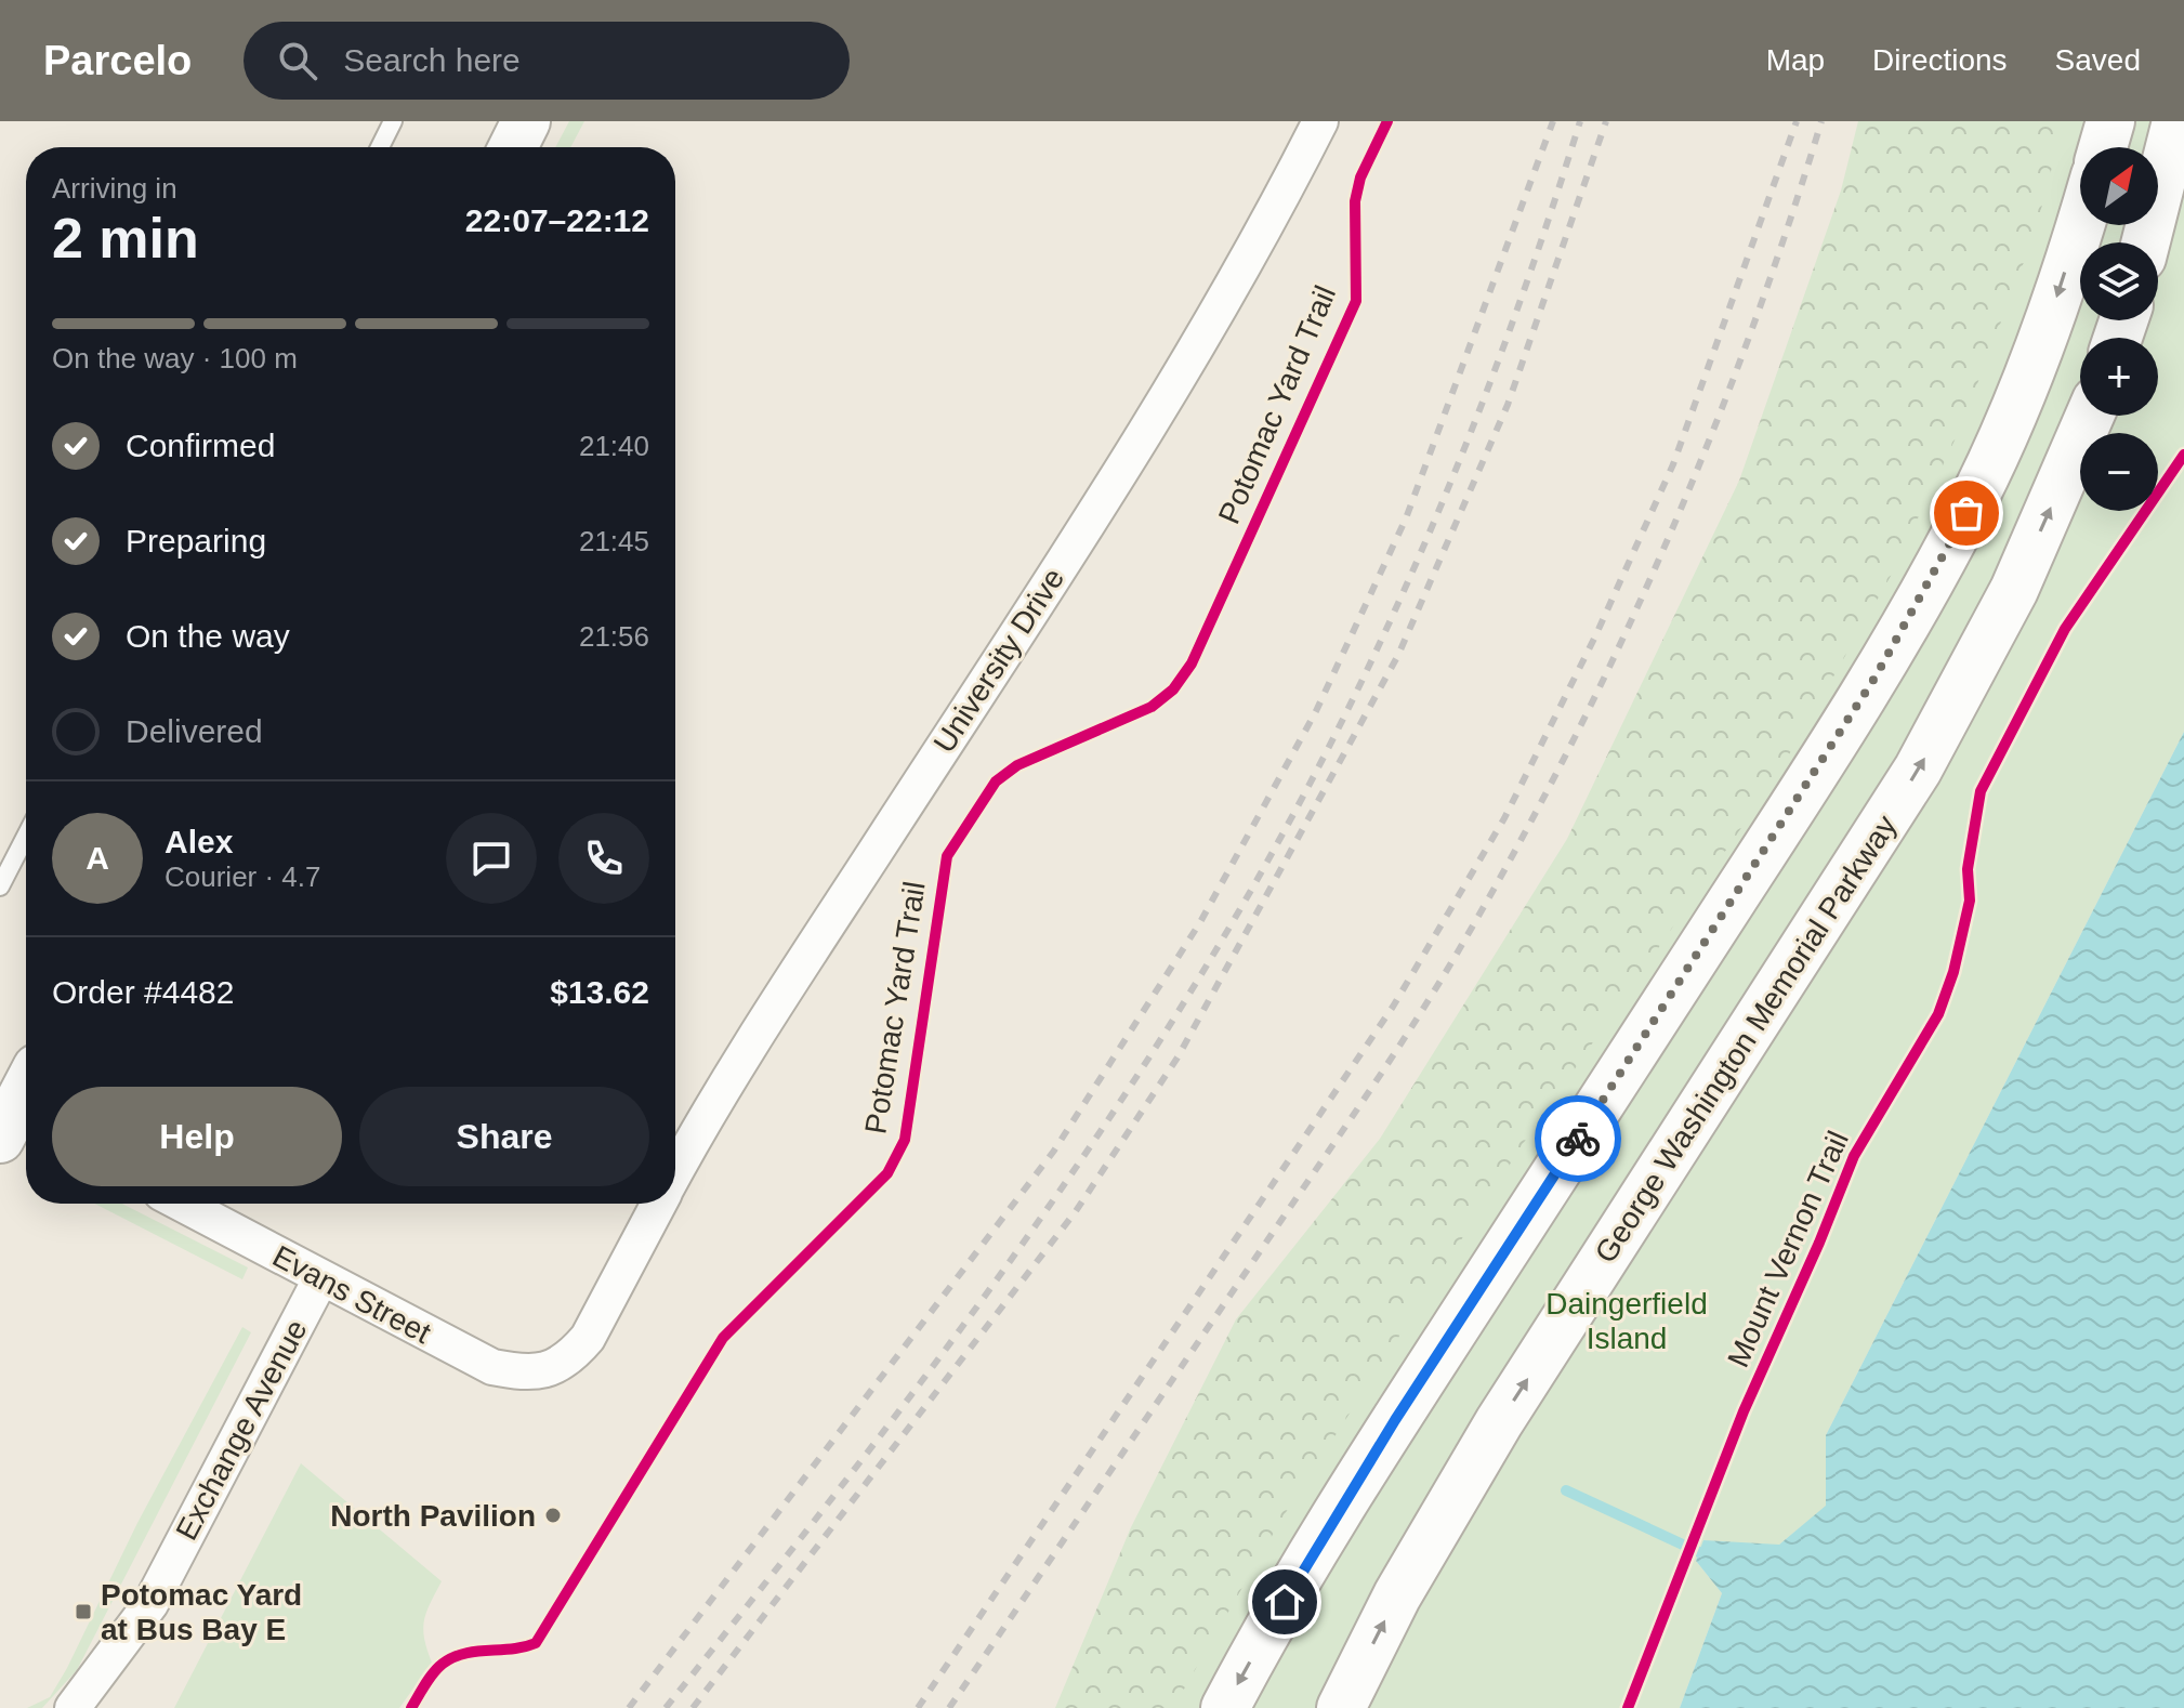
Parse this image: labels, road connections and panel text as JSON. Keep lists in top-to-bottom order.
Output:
{
  "streets": {
    "main road": ["George Washington Memorial Parkway"],
    "street": ["University Drive", "Evans Street", "Exchange Avenue"],
    "cycle path": ["Potomac Yard Trail", "Mount Vernon Trail"]
  },
  "crossings": [
    ["University Drive", "Evans Street"],
    ["Evans Street", "Exchange Avenue"]
  ],
  "parks": ["Daingerfield Island"],
  "places": {
    "other": ["North Pavilion"],
    "transit": ["Potomac Yard at Bus Bay E"]
  },
  "north": "top right",
  "page": {
    "header": "Parcelo",
    "search": "Search here",
    "nav": ["Map", "Directions", "Saved"],
    "map_buttons": ["+", "−"],
    "heading": ["2 min", "Arriving in", "22:07–22:12"],
    "panel": [
      "Alex",
      "Courier · 4.7",
      "Order #4482",
      "$13.62"
    ],
    "bar": "On the way · 100 m",
    "list": [
      ["Confirmed", "21:40"],
      ["Preparing", "21:45"],
      ["On the way", "21:56"],
      "Delivered"
    ],
    "round": "A",
    "buttons": ["Help", "Share"]
  }
}
